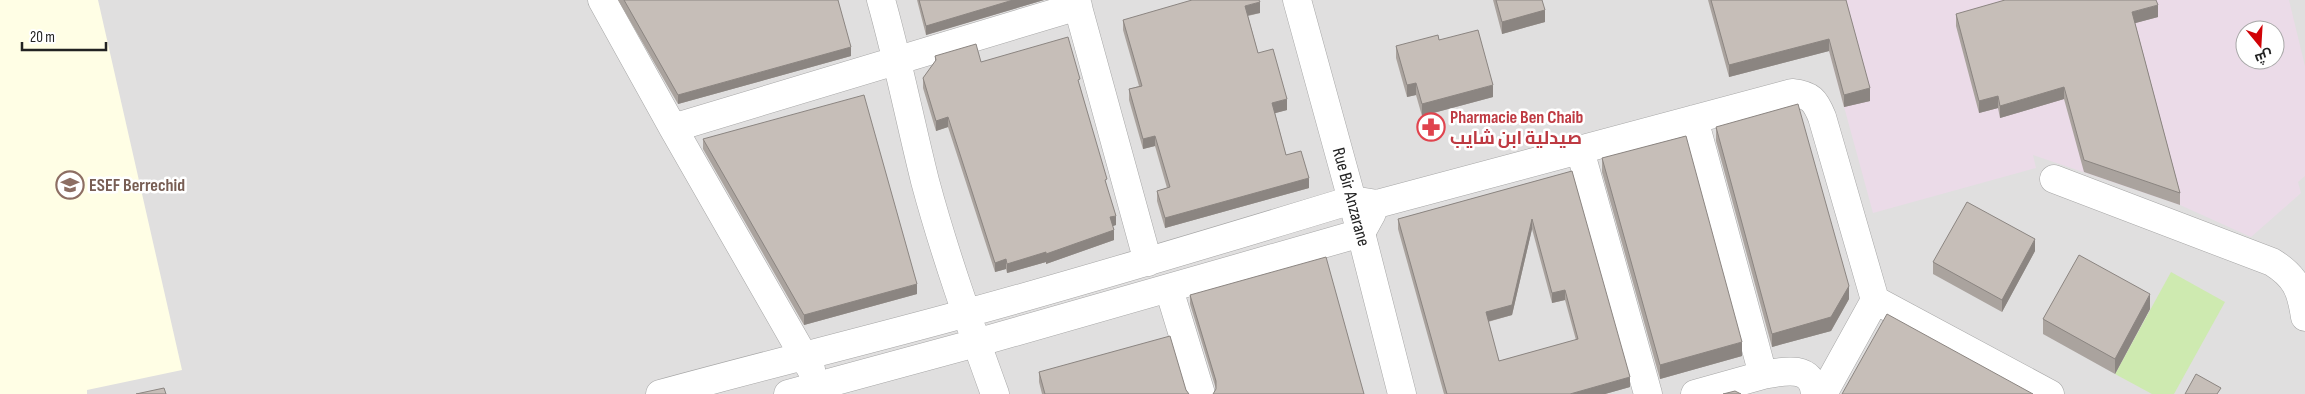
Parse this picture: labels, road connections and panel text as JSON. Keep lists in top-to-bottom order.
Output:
{
  "streets": {
    "street": ["Rue Bir Anzarane"]
  },
  "places": {
    "pharmacy": ["Pharmacie Ben Chaib صيدلية ابن شايب"],
    "school or university": ["ESEF Berrechid"]
  },
  "scale_bar": "20 m",
  "north": "bottom"
}
